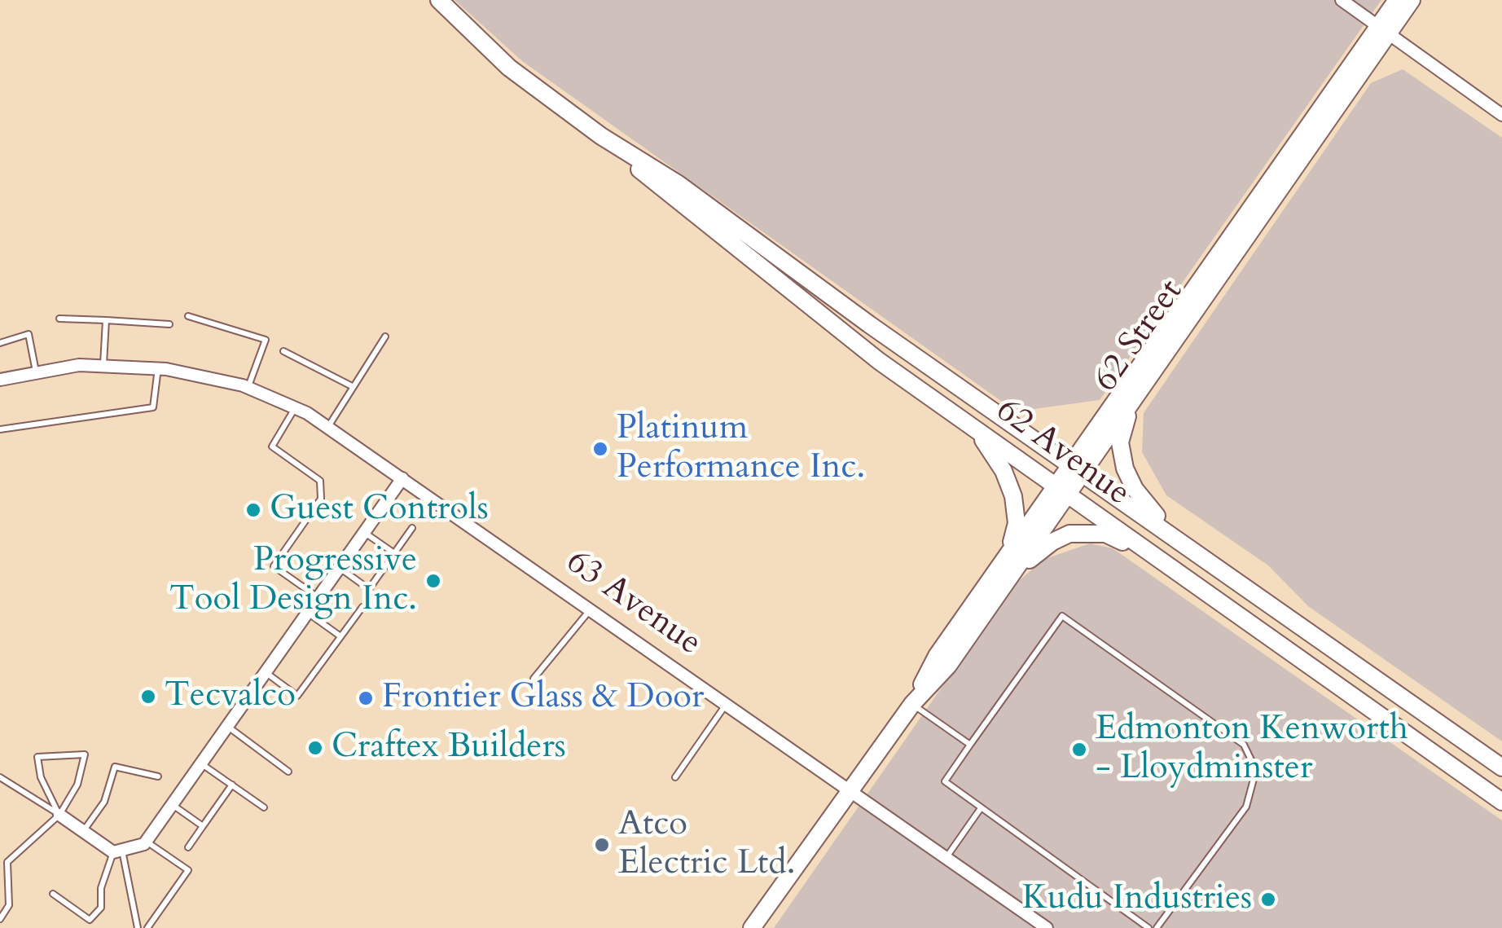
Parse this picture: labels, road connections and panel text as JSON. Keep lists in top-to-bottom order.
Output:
{
  "streets": {
    "main road": ["62 Street", "62 Avenue"],
    "street": ["63 Avenue"]
  },
  "crossings": [
    ["62 Street", "62 Avenue"],
    ["62 Street", "63 Avenue"]
  ],
  "places": [
    "Platinum Performance Inc.",
    "Guest Controls",
    "Progressive Tool Design Inc.",
    "Tecvalco",
    "Frontier Glass & Door",
    "Craftex Builders",
    "Edmonton Kenworth - Lloydminster",
    "Atco Electric Ltd.",
    "Kudu Industries"
  ]
}
